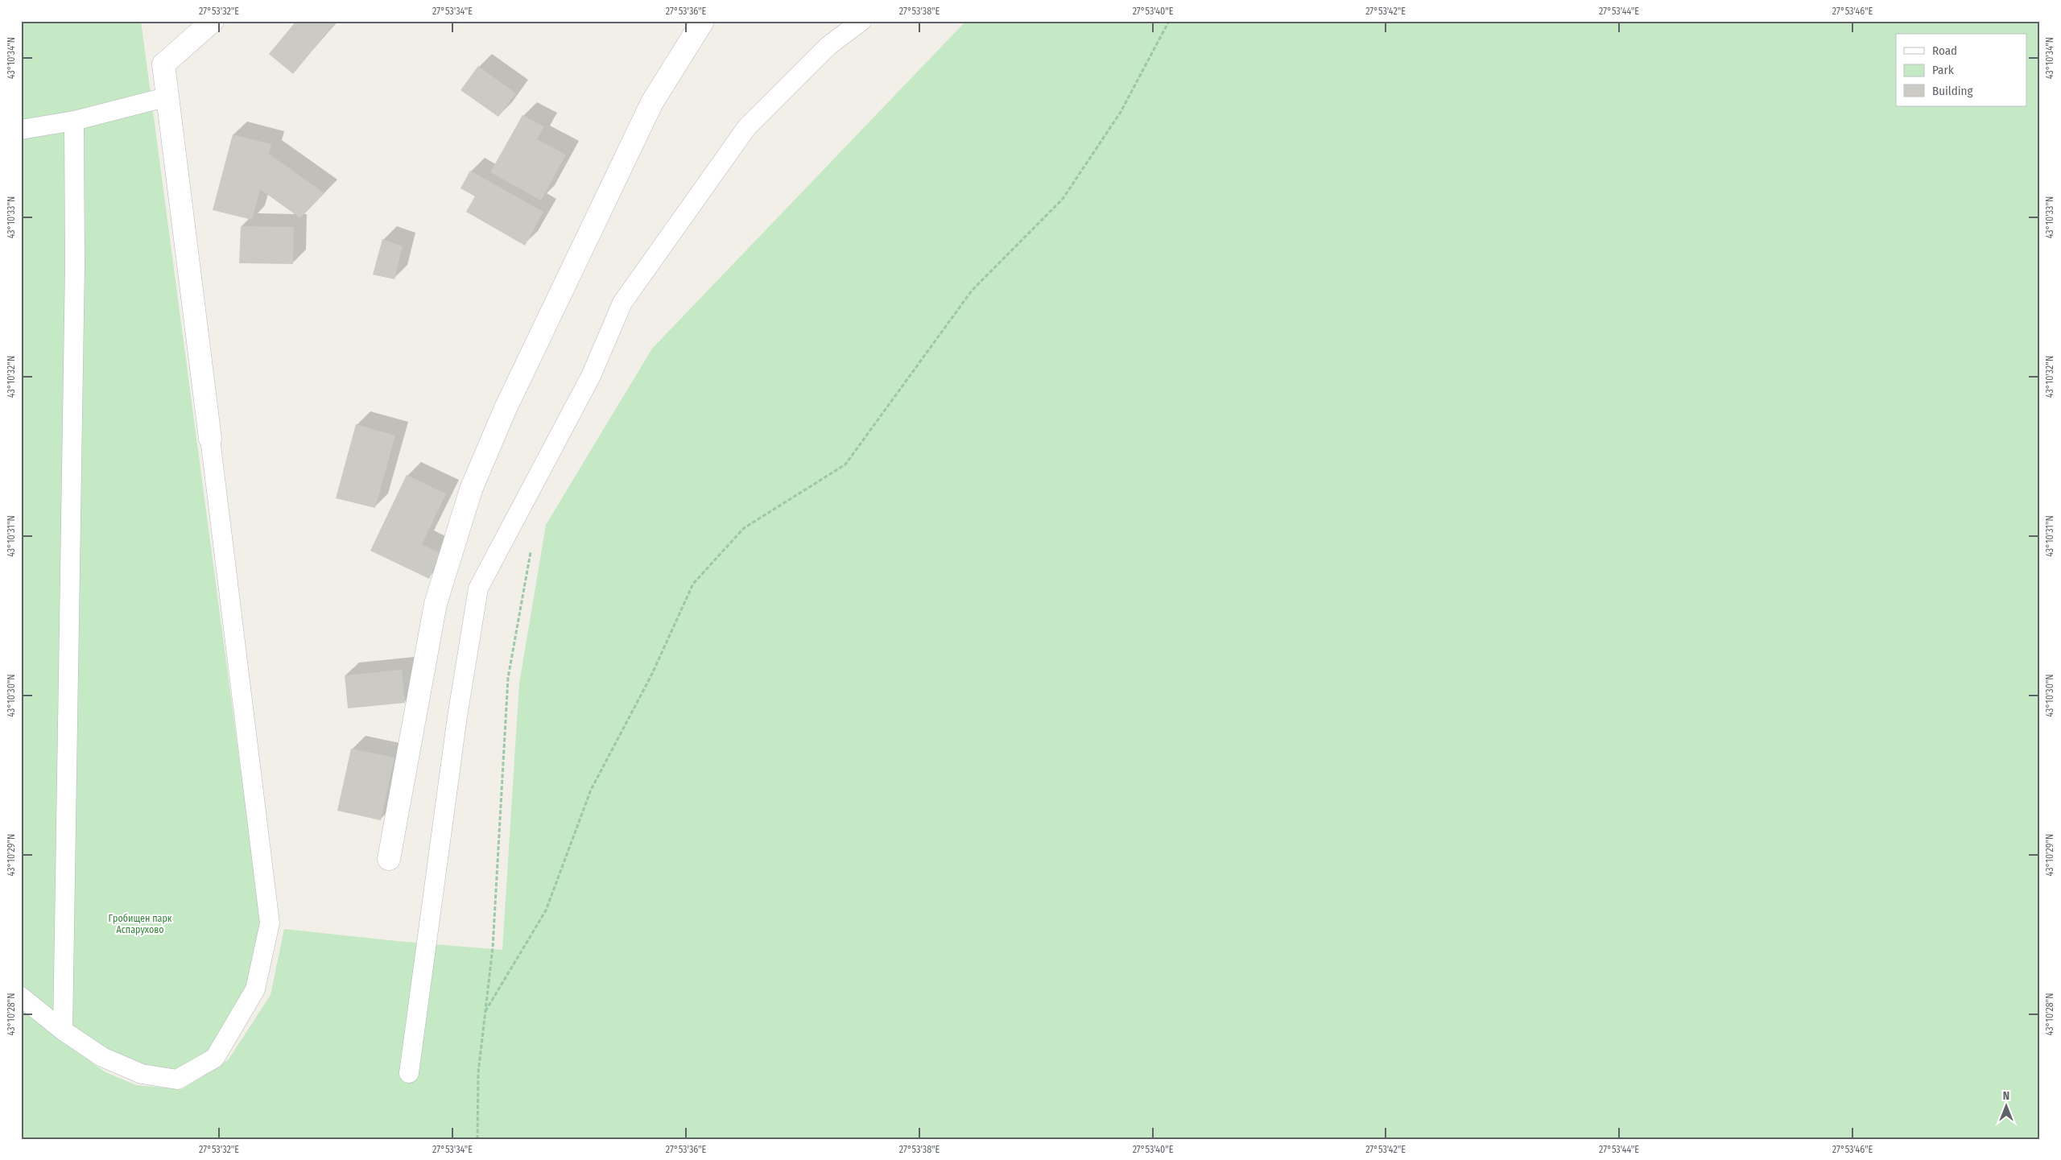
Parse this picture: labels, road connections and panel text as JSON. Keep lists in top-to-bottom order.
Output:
{
  "parks": ["Гробищен парк Аспарухово"],
  "legend": ["Road", "Park", "Building"],
  "north": "top",
  "coordinates": [
    "27°53'32\"E",
    "27°53'34\"E",
    "27°53'36\"E",
    "27°53'38\"E",
    "27°53'40\"E",
    "27°53'42\"E",
    "27°53'44\"E",
    "27°53'46\"E",
    "43°10'34\"N",
    "43°10'33\"N",
    "43°10'32\"N",
    "43°10'31\"N",
    "43°10'30\"N",
    "43°10'29\"N",
    "43°10'28\"N"
  ]
}
